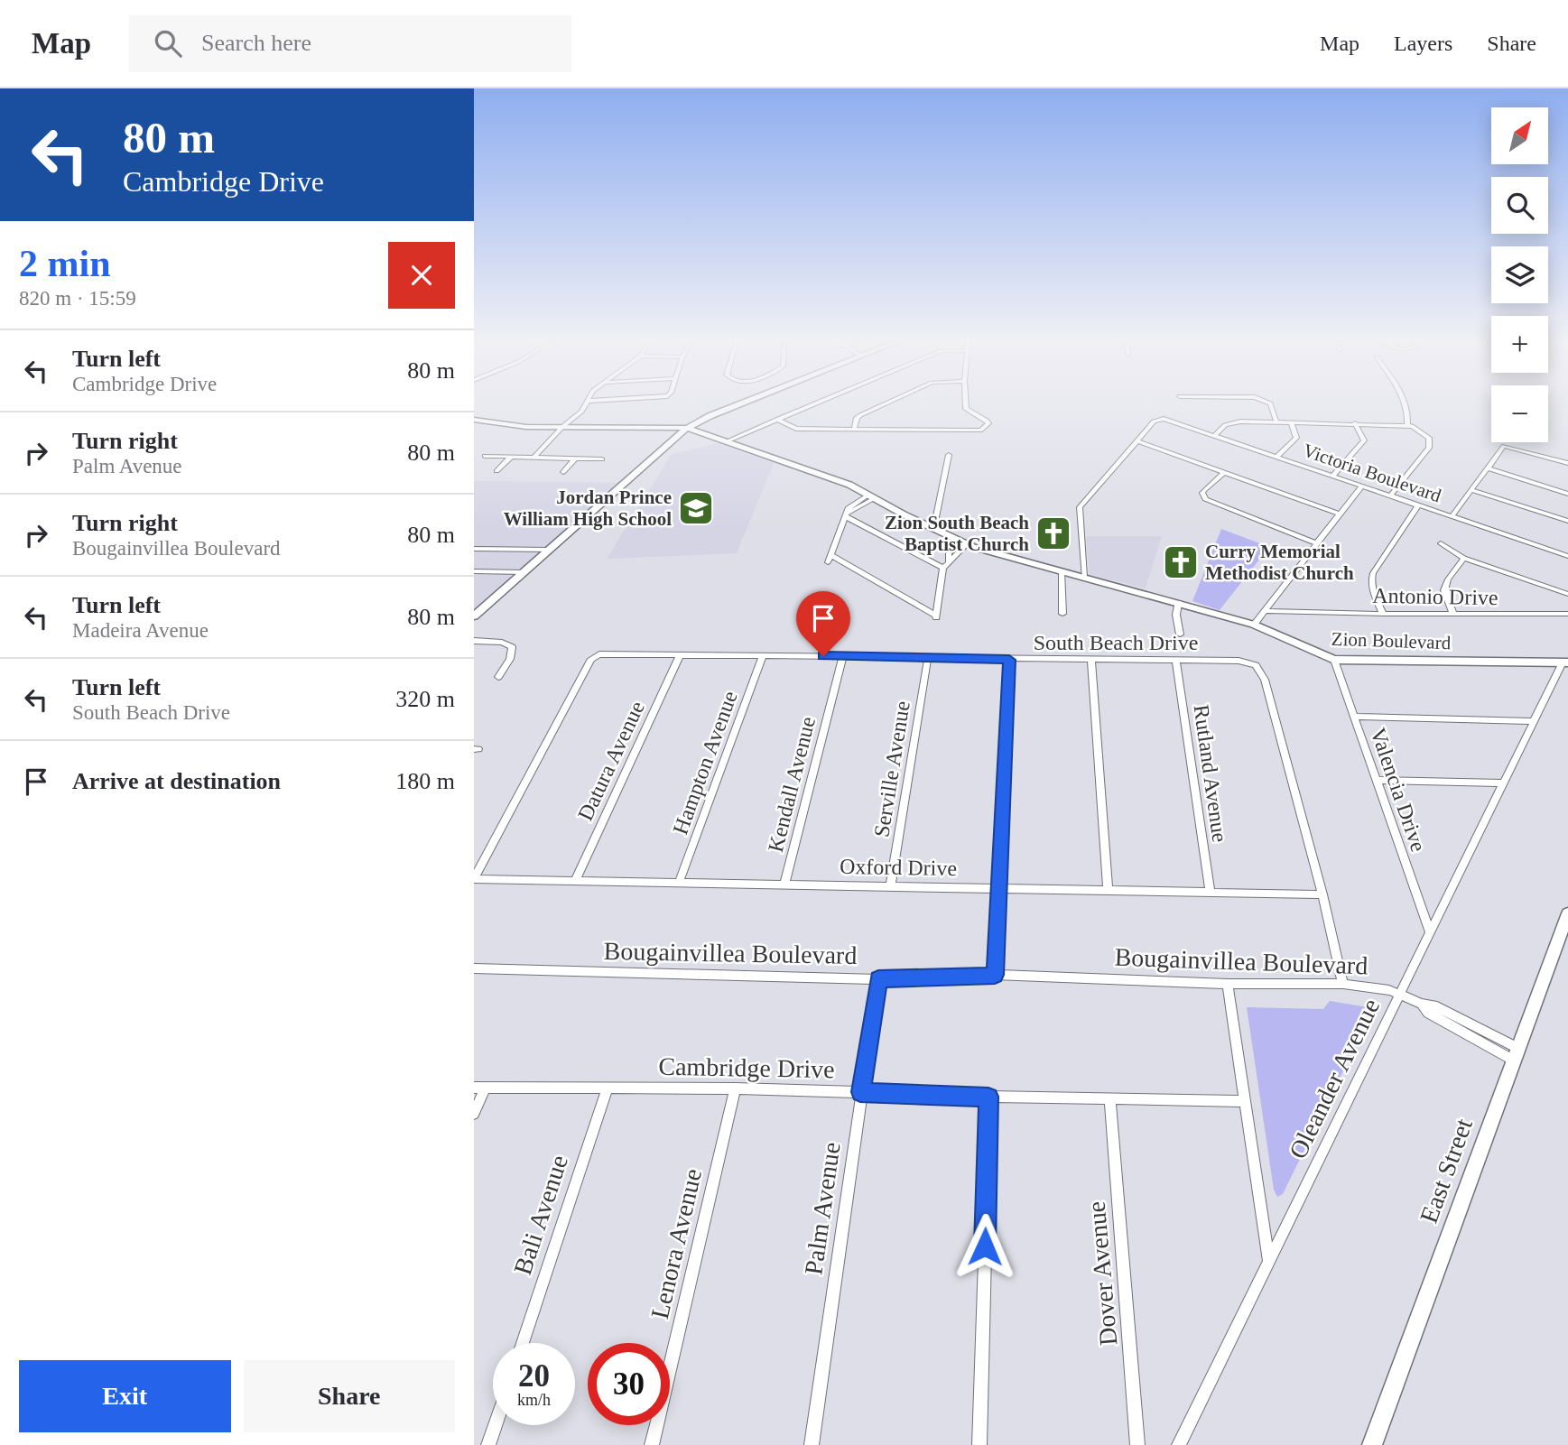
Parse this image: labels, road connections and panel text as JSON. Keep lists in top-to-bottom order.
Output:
{
  "streets": {
    "main road": ["Zion Boulevard", "East Street"],
    "street": [
      "Victoria Boulevard",
      "Antonio Drive",
      "South Beach Drive",
      "Datura Avenue",
      "Hampton Avenue",
      "Serville Avenue",
      "Rutland Avenue",
      "Kendall Avenue",
      "Valencia Drive",
      "Oxford Drive",
      "Bougainvillea Boulevard",
      "Cambridge Drive",
      "Oleander Avenue",
      "Palm Avenue",
      "Bali Avenue",
      "Lenora Avenue",
      "Dover Avenue"
    ]
  },
  "crossings": [
    ["Zion Boulevard", "Valencia Drive"],
    ["Zion Boulevard", "Oleander Avenue"],
    ["South Beach Drive", "Datura Avenue"],
    ["South Beach Drive", "Hampton Avenue"],
    ["South Beach Drive", "Serville Avenue"],
    ["South Beach Drive", "Rutland Avenue"],
    ["South Beach Drive", "Kendall Avenue"],
    ["South Beach Drive", "Oxford Drive"],
    ["South Beach Drive", "Bougainvillea Boulevard"],
    ["Datura Avenue", "Oxford Drive"],
    ["Hampton Avenue", "Oxford Drive"],
    ["Serville Avenue", "Oxford Drive"],
    ["Rutland Avenue", "Oxford Drive"],
    ["Kendall Avenue", "Oxford Drive"],
    ["Valencia Drive", "Oleander Avenue"],
    ["Bougainvillea Boulevard", "Oleander Avenue"],
    ["Bougainvillea Boulevard", "East Street"],
    ["Bougainvillea Boulevard", "Palm Avenue"],
    ["Cambridge Drive", "Palm Avenue"],
    ["Cambridge Drive", "Bali Avenue"],
    ["Cambridge Drive", "Lenora Avenue"],
    ["Cambridge Drive", "Dover Avenue"]
  ],
  "places": {
    "school or university": ["Jordan Prince William High School"],
    "church": ["Zion South Beach Baptist Church", "Curry Memorial Methodist Church"]
  },
  "north": "top right",
  "page": {
    "header": "Map",
    "search": "Search here",
    "nav": ["Map", "Layers", "Share"],
    "turn": ["80 m", "Cambridge Drive"],
    "map_buttons": ["+", "−"],
    "heading": ["2 min", "820 m · 15:59"],
    "list": [
      {
        "name": "Turn left",
        "note": "Cambridge Drive",
        "value": "80 m"
      },
      {
        "name": "Turn right",
        "note": "Palm Avenue",
        "value": "80 m"
      },
      {
        "name": "Turn right",
        "note": "Bougainvillea Boulevard",
        "value": "80 m"
      },
      {
        "name": "Turn left",
        "note": "Madeira Avenue",
        "value": "80 m"
      },
      {
        "name": "Turn left",
        "note": "South Beach Drive",
        "value": "320 m"
      },
      {
        "name": "Arrive at destination",
        "value": "180 m"
      }
    ],
    "speed": "20 km/h",
    "limit": "30",
    "buttons": ["Exit", "Share"]
  }
}
